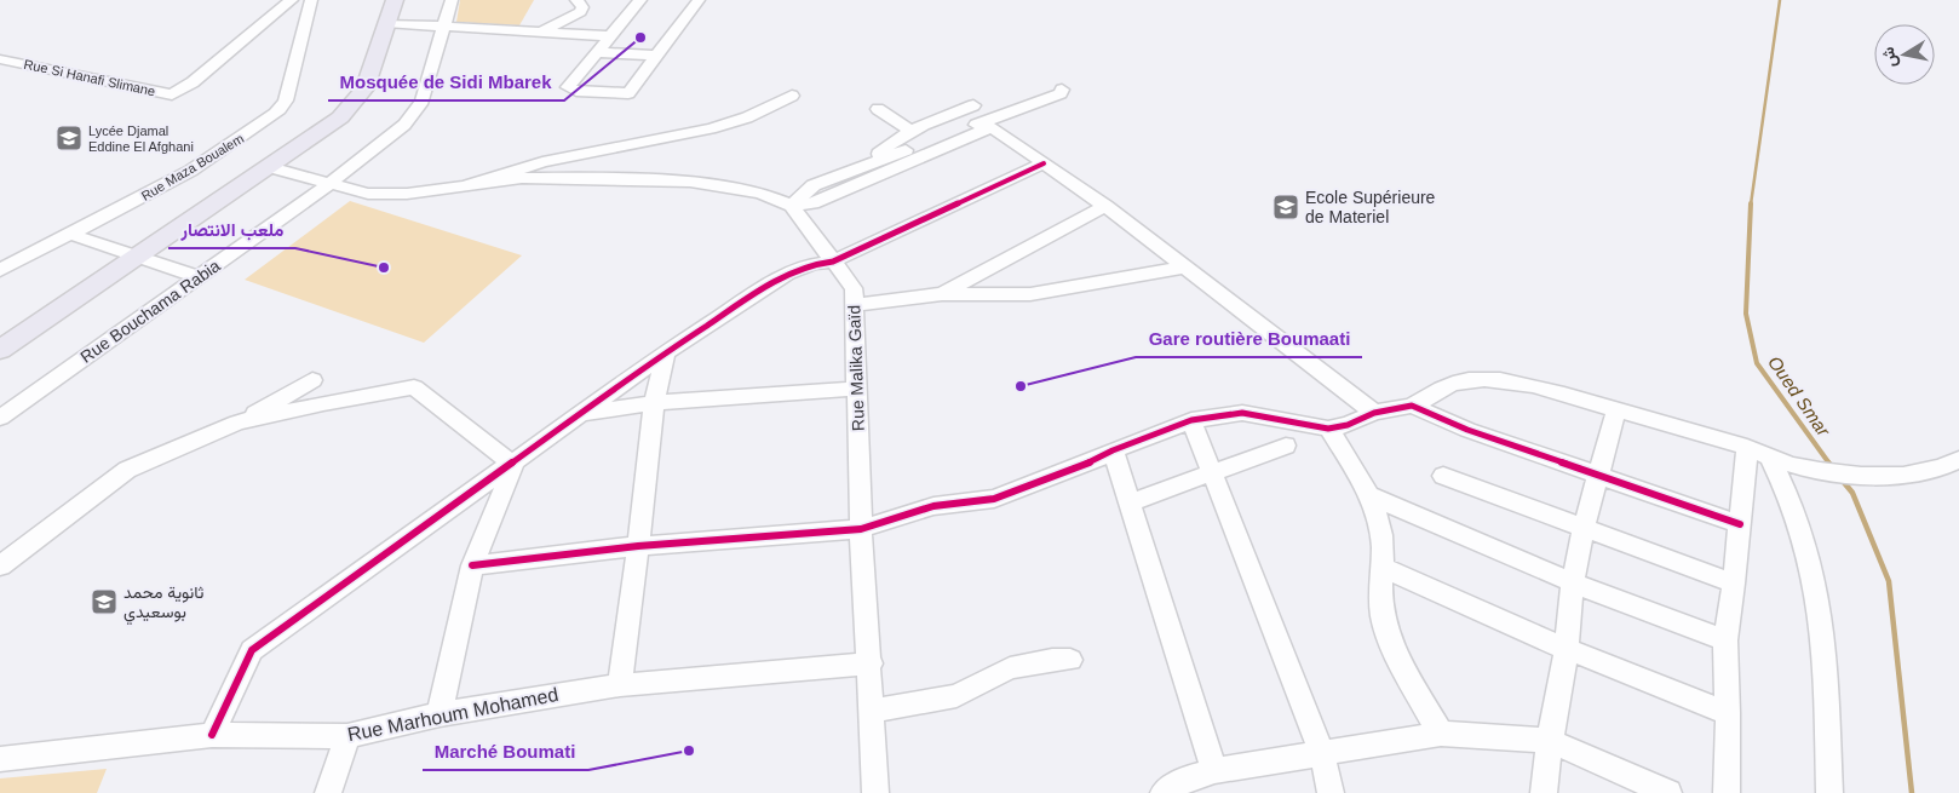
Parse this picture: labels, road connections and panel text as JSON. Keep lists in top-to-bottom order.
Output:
{
  "streets": {
    "street": [
      "Rue Si Hanafi Slimane",
      "Rue Maza Boualem",
      "Rue Bouchama Rabia",
      "Rue Malika Gaïd",
      "Rue Marhoum Mohamed"
    ]
  },
  "crossings": [
    ["Rue Malika Gaïd", "Rue Marhoum Mohamed"]
  ],
  "water": ["Oued Smar"],
  "places": {
    "other": [
      "Mosquée de Sidi Mbarek",
      "ملعب الانتصار",
      "Gare routière Boumaati",
      "Marché Boumati"
    ],
    "school or university": ["Lycée Djamal Eddine El Afghani", "Ecole Supérieure de Materiel", "ثانوية محمد بوسعيدي"]
  },
  "north": "left"
}
